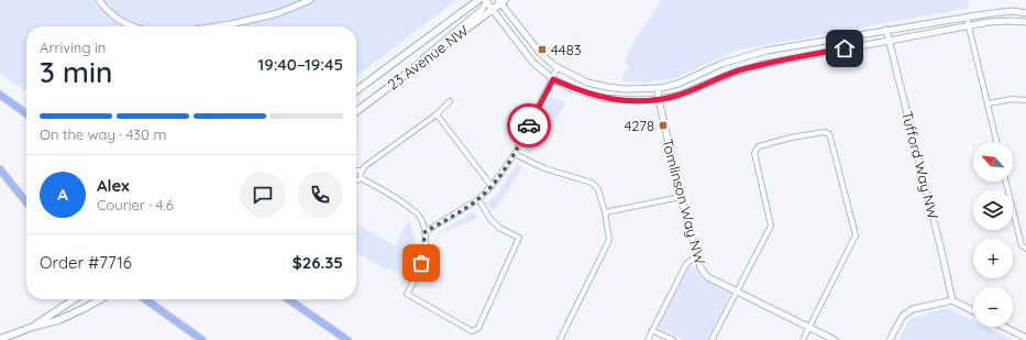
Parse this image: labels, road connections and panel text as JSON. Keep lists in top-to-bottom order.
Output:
{
  "streets": {
    "main road": ["23 Avenue NW"],
    "street": ["Tufford Way NW", "Tomlinson Way NW"]
  },
  "places": {
    "transit": ["4483", "4278"]
  },
  "north": "top left",
  "page": {
    "heading": ["3 min", "Arriving in", "19:40–19:45"],
    "panel": [
      "Alex",
      "Courier · 4.6",
      "Order #7716",
      "$26.35"
    ],
    "bar": "On the way · 430 m",
    "map_buttons": ["+", "−"],
    "round": "A"
  }
}
